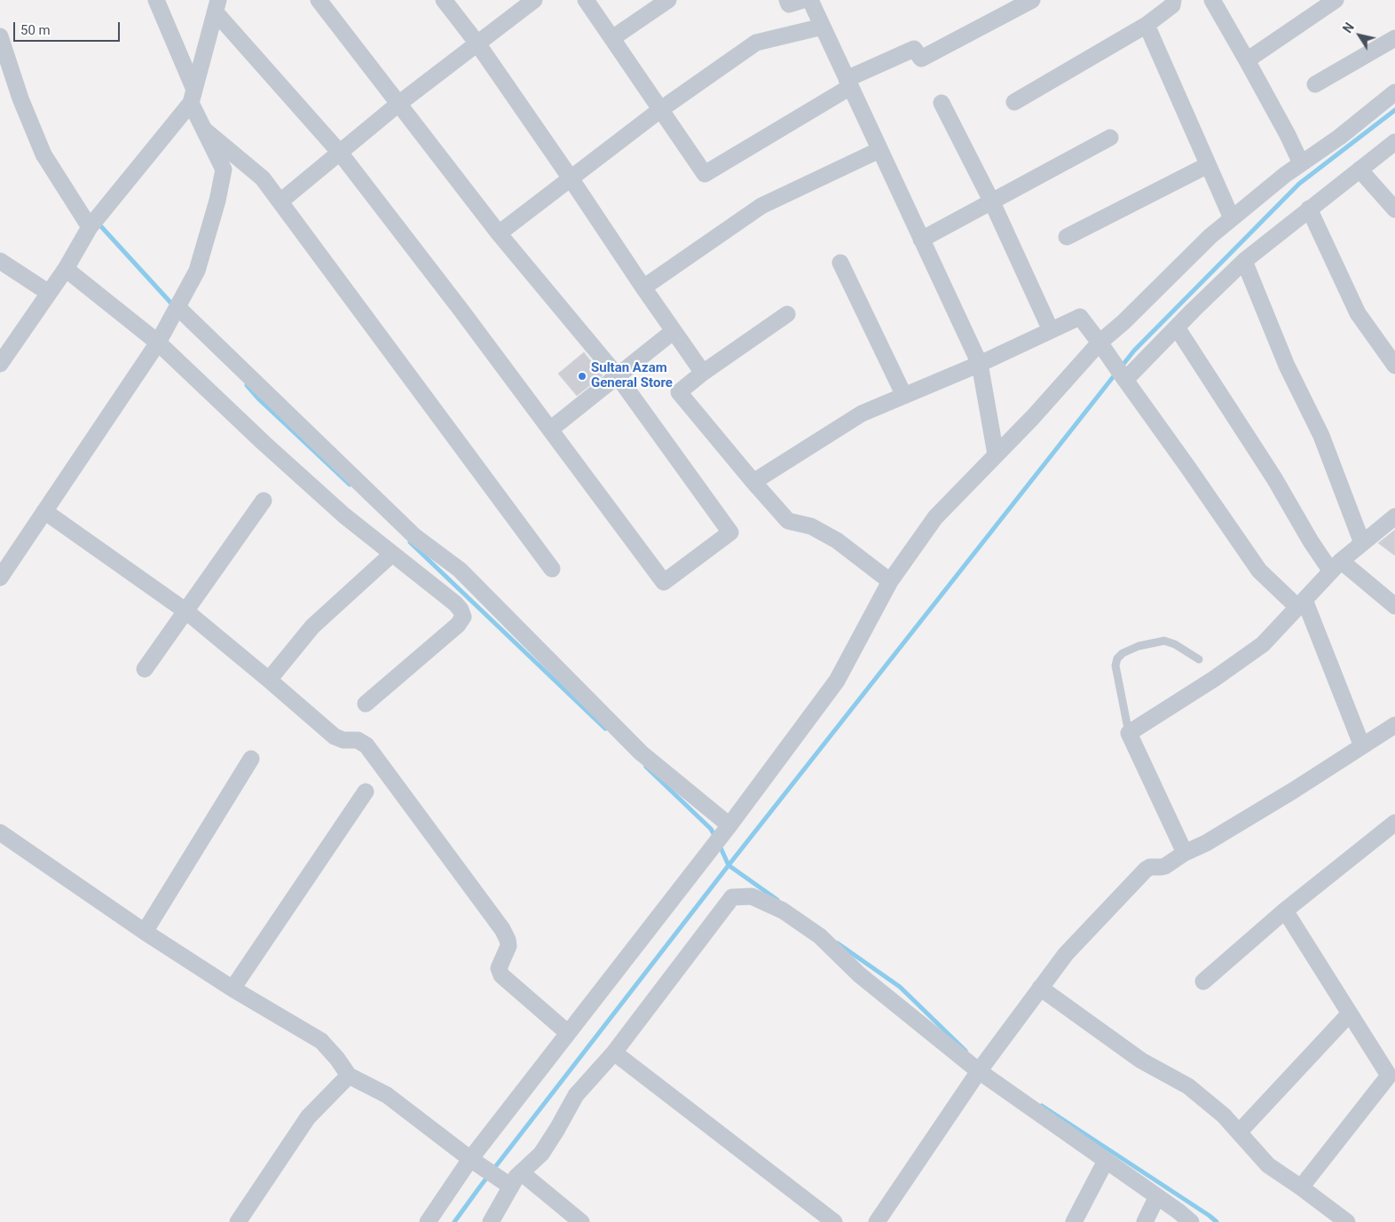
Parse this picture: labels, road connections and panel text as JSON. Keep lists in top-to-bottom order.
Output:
{
  "places": ["Sultan Azam General Store"],
  "scale_bar": "50 m",
  "north": "top left"
}
